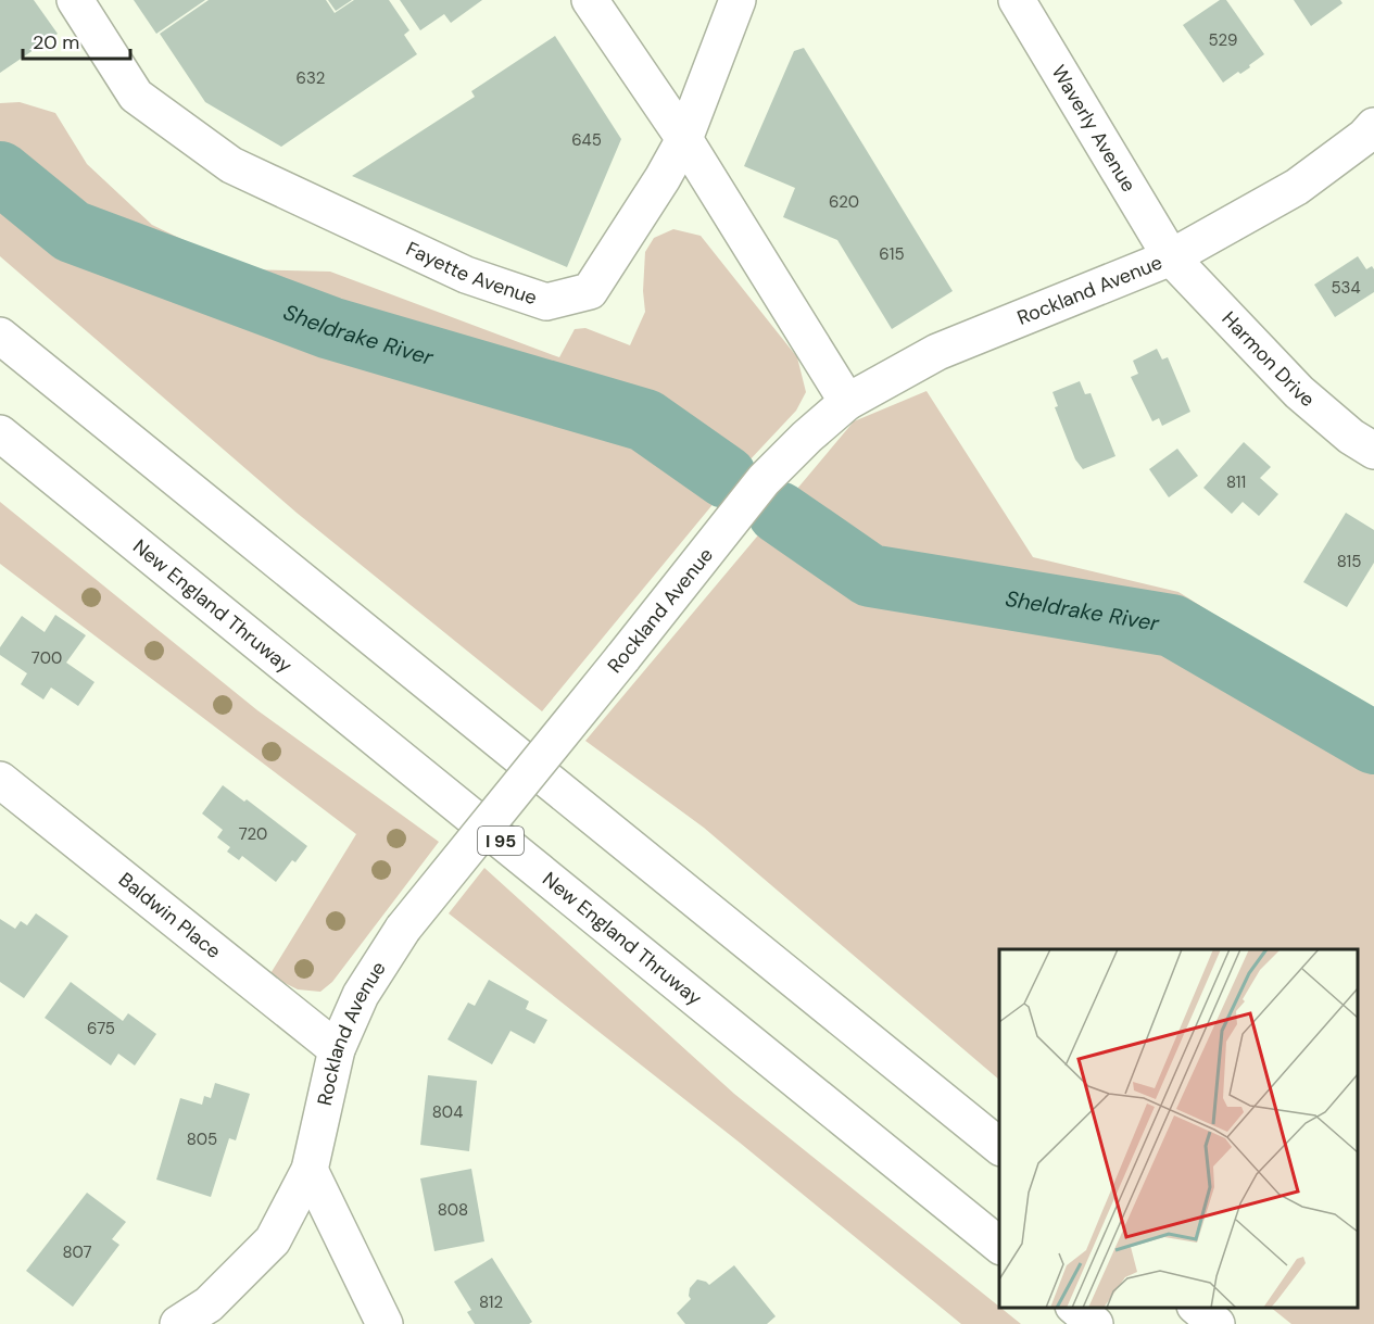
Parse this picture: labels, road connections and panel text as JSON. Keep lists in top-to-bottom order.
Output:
{
  "streets": {
    "main road": [
      "Waverly Avenue",
      "Fayette Avenue",
      "Rockland Avenue",
      "Harmon Drive",
      "New England Thruway",
      "I 95",
      "Baldwin Place"
    ]
  },
  "crossings": [
    ["Waverly Avenue", "Rockland Avenue"],
    ["Waverly Avenue", "Harmon Drive"],
    ["Rockland Avenue", "Harmon Drive"],
    ["Rockland Avenue", "Baldwin Place"]
  ],
  "water": ["Sheldrake River"],
  "house_numbers": [
    "529",
    "632",
    "645",
    "620",
    "615",
    "534",
    "811",
    "815",
    "700",
    "720",
    "675",
    "804",
    "805",
    "808",
    "807",
    "812"
  ],
  "scale_bar": "20 m"
}
